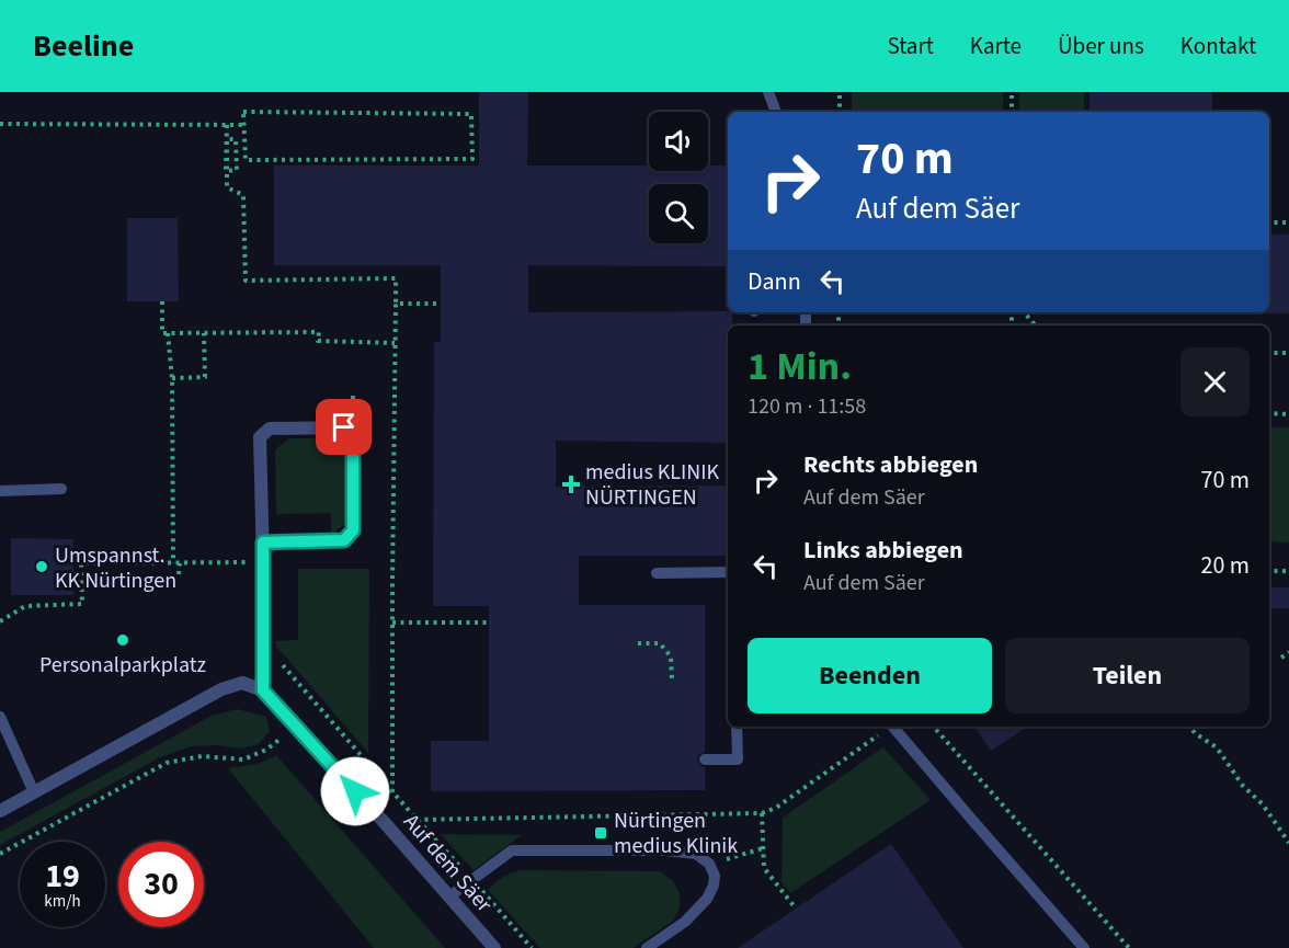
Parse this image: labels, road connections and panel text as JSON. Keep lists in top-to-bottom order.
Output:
{
  "streets": {
    "street": ["Auf dem Säer"]
  },
  "places": {
    "health": ["medius KLINIK NÜRTINGEN"],
    "other": ["Umspannst. KK Nürtingen", "Personalparkplatz"],
    "transit": ["Nürtingen medius Klinik"]
  },
  "page": {
    "header": "Beeline",
    "nav": [
      "Start",
      "Karte",
      "Über uns",
      "Kontakt"
    ],
    "turn": ["70 m", "Auf dem Säer"],
    "then": "Dann",
    "heading": ["1 Min.", "120 m · 11:58"],
    "list": [
      {
        "name": "Rechts abbiegen",
        "note": "Auf dem Säer",
        "value": "70 m"
      },
      {
        "name": "Links abbiegen",
        "note": "Auf dem Säer",
        "value": "20 m"
      }
    ],
    "buttons": ["Beenden", "Teilen"],
    "speed": "19 km/h",
    "limit": "30"
  }
}
